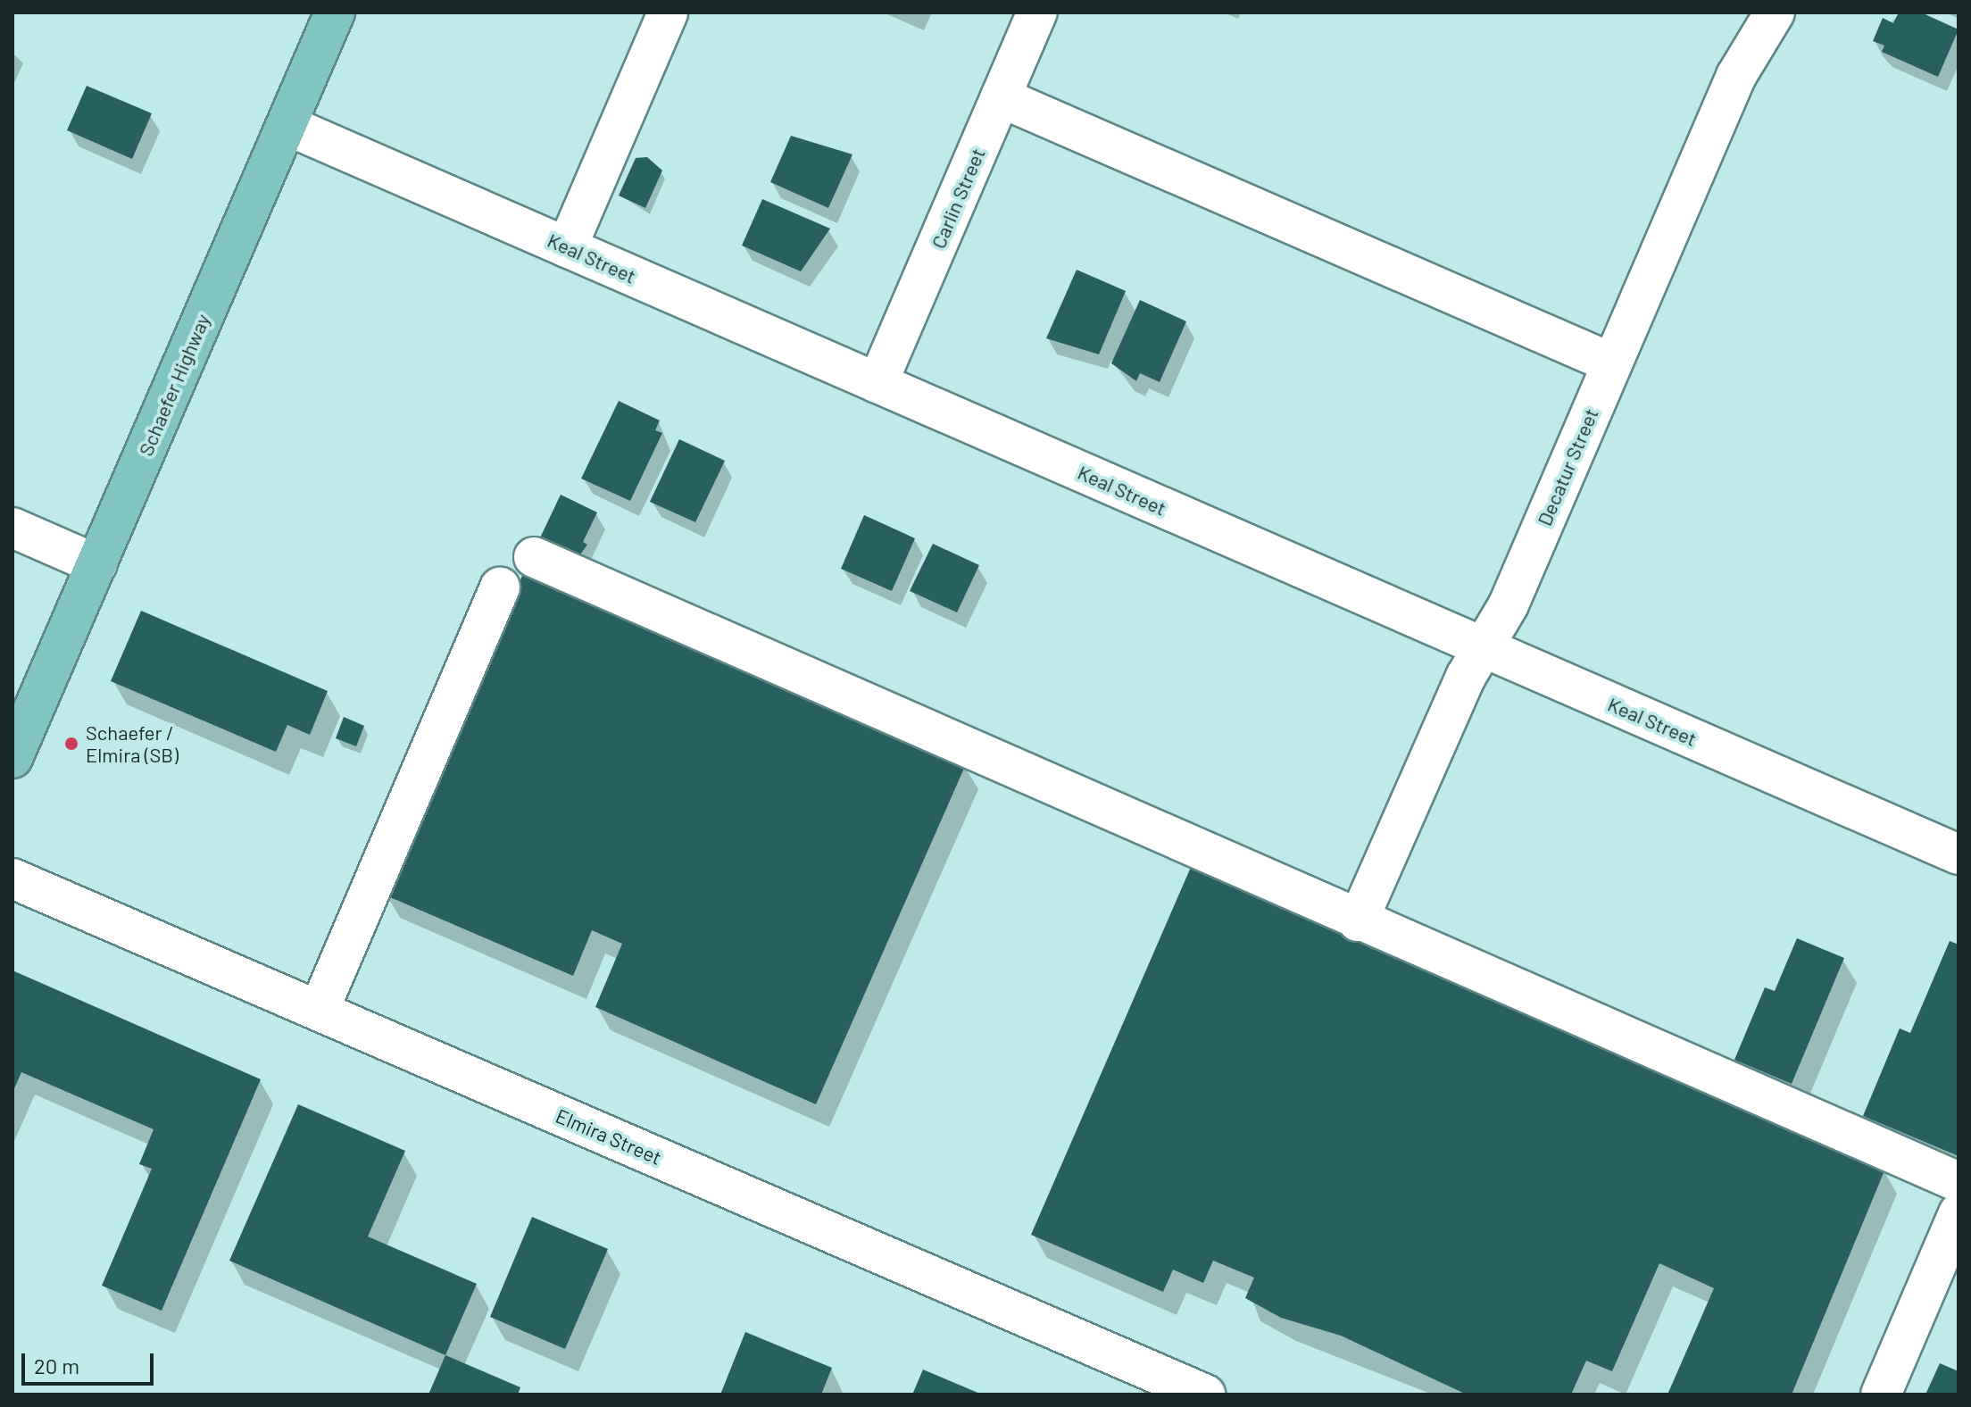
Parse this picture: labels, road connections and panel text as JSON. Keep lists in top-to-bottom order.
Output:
{
  "streets": {
    "main road": ["Schaefer Highway"],
    "street": [
      "Carlin Street",
      "Keal Street",
      "Decatur Street",
      "Elmira Street"
    ]
  },
  "crossings": [
    ["Carlin Street", "Keal Street"],
    ["Keal Street", "Schaefer Highway"],
    ["Keal Street", "Decatur Street"]
  ],
  "places": ["Schaefer / Elmira (SB)"],
  "scale_bar": "20 m"
}
